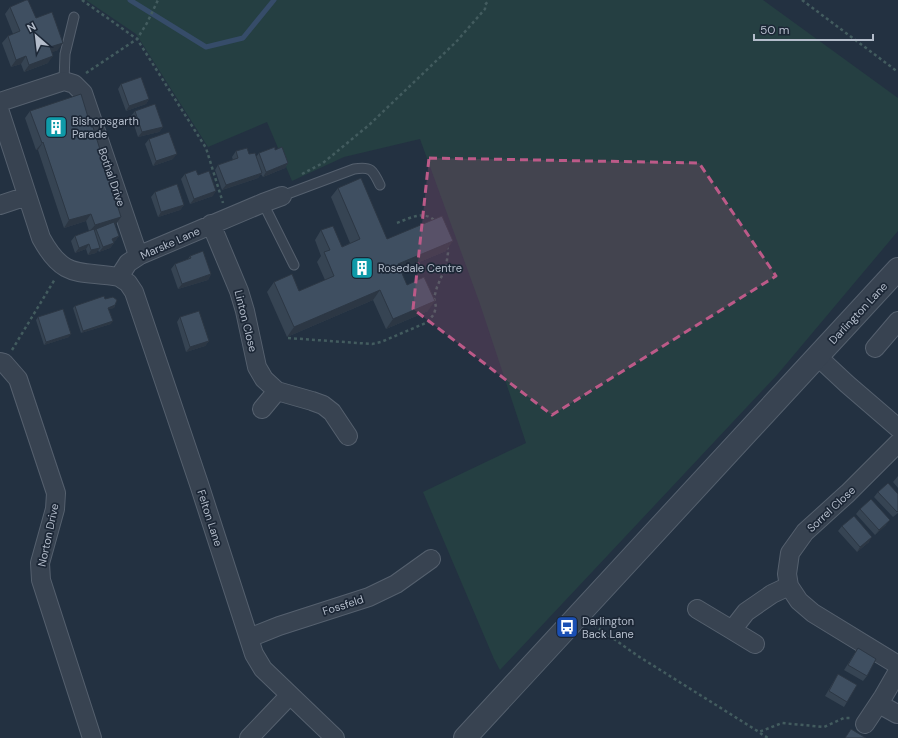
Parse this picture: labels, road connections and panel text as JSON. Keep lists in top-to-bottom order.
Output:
{
  "streets": {
    "street": [
      "Bothal Drive",
      "Marske Lane",
      "Darlington Lane",
      "Linton Close",
      "Sorrel Close",
      "Felton Lane",
      "Norton Drive",
      "Fossfeld"
    ]
  },
  "crossings": [
    ["Bothal Drive", "Marske Lane"],
    ["Marske Lane", "Linton Close"],
    ["Marske Lane", "Felton Lane"],
    ["Felton Lane", "Fossfeld"]
  ],
  "places": {
    "building": ["Bishopsgarth Parade", "Rosedale Centre"],
    "bus stop": ["Darlington Back Lane"]
  },
  "scale_bar": "50 m",
  "north": "top left"
}
